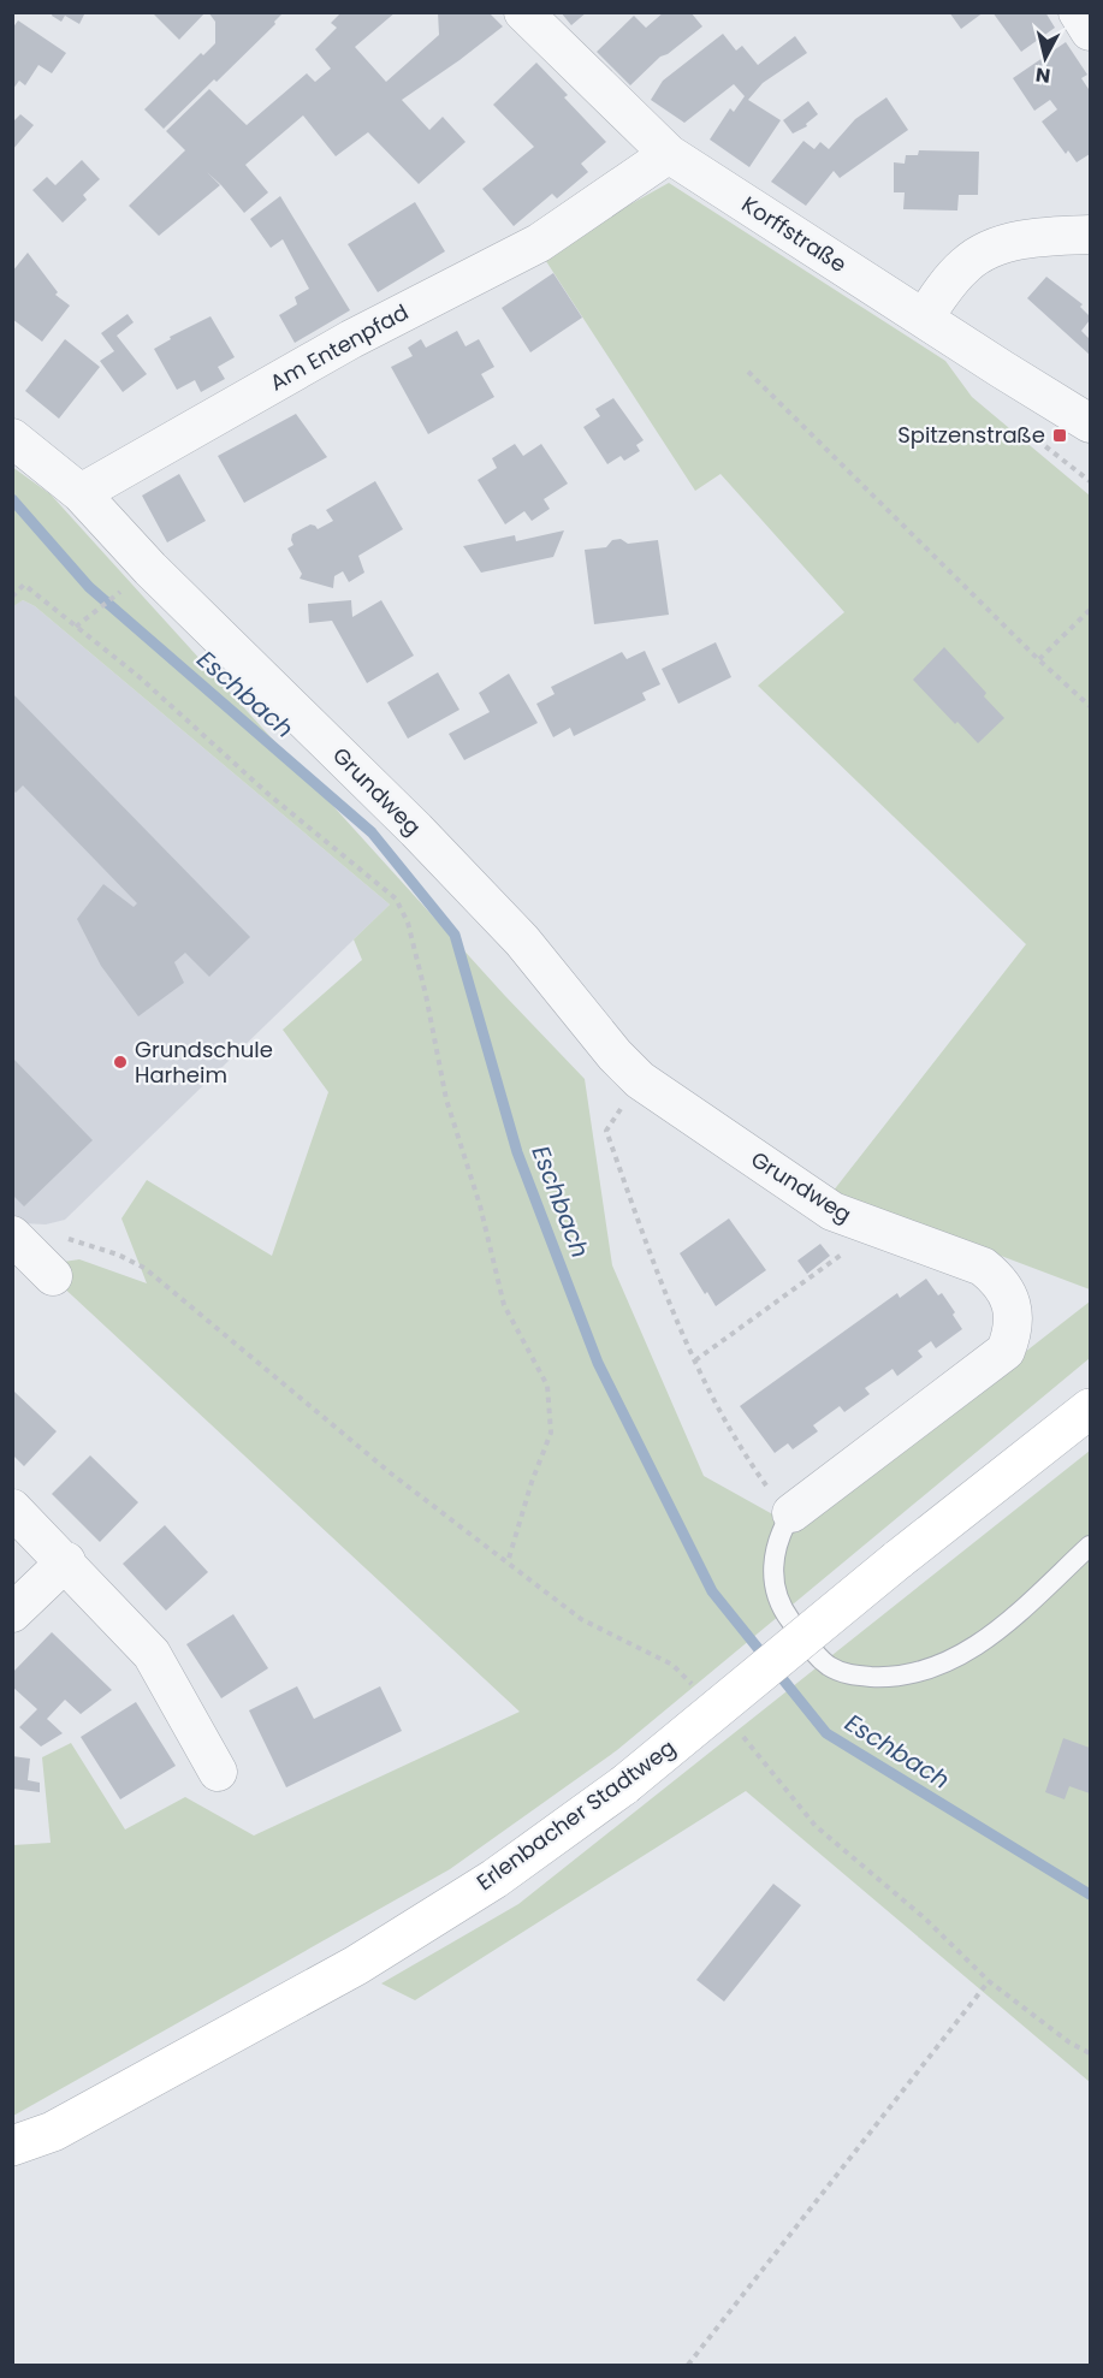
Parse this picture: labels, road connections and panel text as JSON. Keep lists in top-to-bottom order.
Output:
{
  "streets": {
    "street": [
      "Korffstraße",
      "Am Entenpfad",
      "Grundweg",
      "Erlenbacher Stadtweg"
    ]
  },
  "crossings": [
    ["Korffstraße", "Am Entenpfad"],
    ["Am Entenpfad", "Grundweg"]
  ],
  "water": ["Eschbach"],
  "places": {
    "transit": ["Spitzenstraße"],
    "other": ["Grundschule Harheim"]
  },
  "north": "bottom"
}
